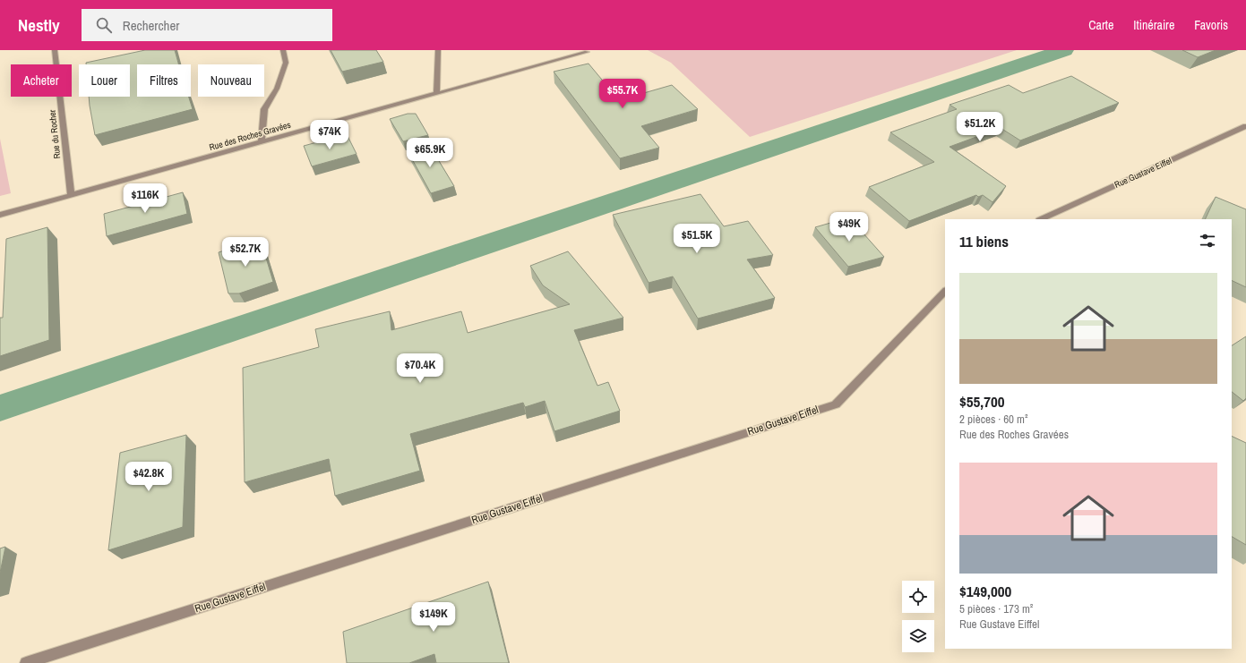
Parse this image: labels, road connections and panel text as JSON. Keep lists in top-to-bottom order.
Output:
{
  "streets": {
    "street": ["Rue du Rocher", "Rue des Roches Gravées", "Rue Gustave Eiffel"]
  },
  "crossings": [
    ["Rue du Rocher", "Rue des Roches Gravées"]
  ],
  "page": {
    "header": "Nestly",
    "search": "Rechercher",
    "nav": ["Carte", "Itinéraire", "Favoris"],
    "chip": [
      "Acheter",
      "Louer",
      "Filtres",
      "Nouveau"
    ],
    "price": [
      "$55.7K",
      "$51.2K",
      "$74K",
      "$65.9K",
      "$116K",
      "$49K",
      "$51.5K",
      "$52.7K",
      "$70.4K",
      "$42.8K",
      "$149K"
    ],
    "heading": "11 biens",
    "list": [
      {
        "name": "$55,700",
        "note": "2 pièces · 60 m² · Rue des Roches Gravées"
      },
      {
        "name": "$149,000",
        "note": "5 pièces · 173 m² · Rue Gustave Eiffel"
      }
    ]
  }
}
